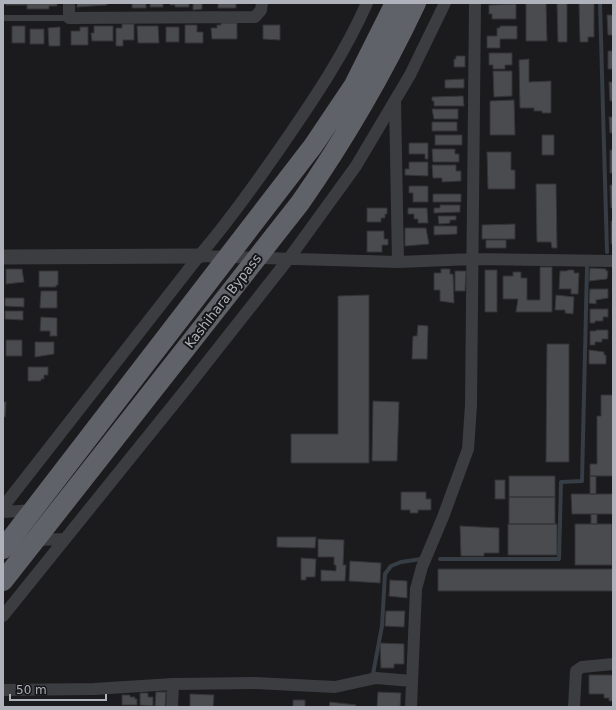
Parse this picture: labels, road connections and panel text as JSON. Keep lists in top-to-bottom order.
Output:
{
  "streets": {
    "highway": ["Kashihara Bypass"]
  },
  "scale_bar": "50 m"
}
